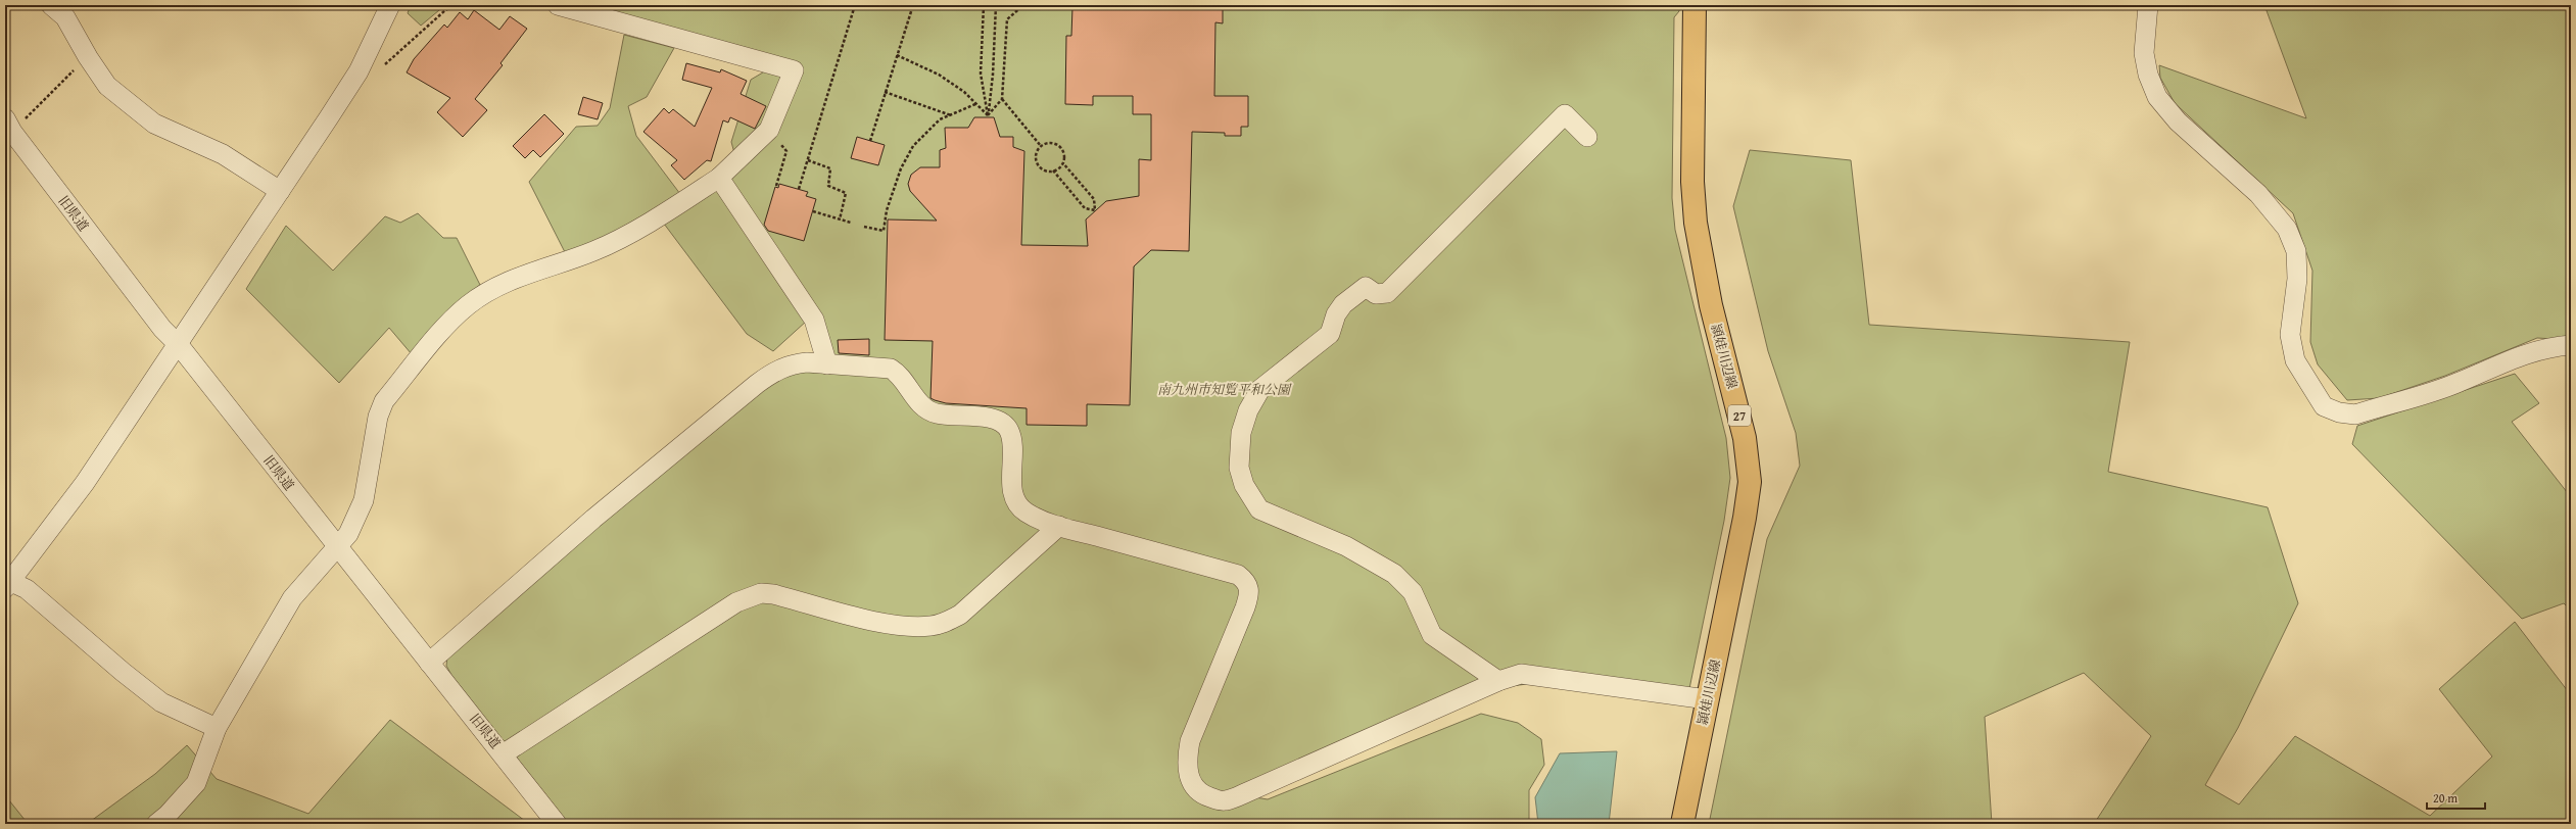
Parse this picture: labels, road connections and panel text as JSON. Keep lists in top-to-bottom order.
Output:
{
  "streets": {
    "main road": ["頴娃川辺線", "27"],
    "street": ["旧県道"]
  },
  "parks": ["南九州市知覧平和公園"],
  "scale_bar": "20 m"
}
